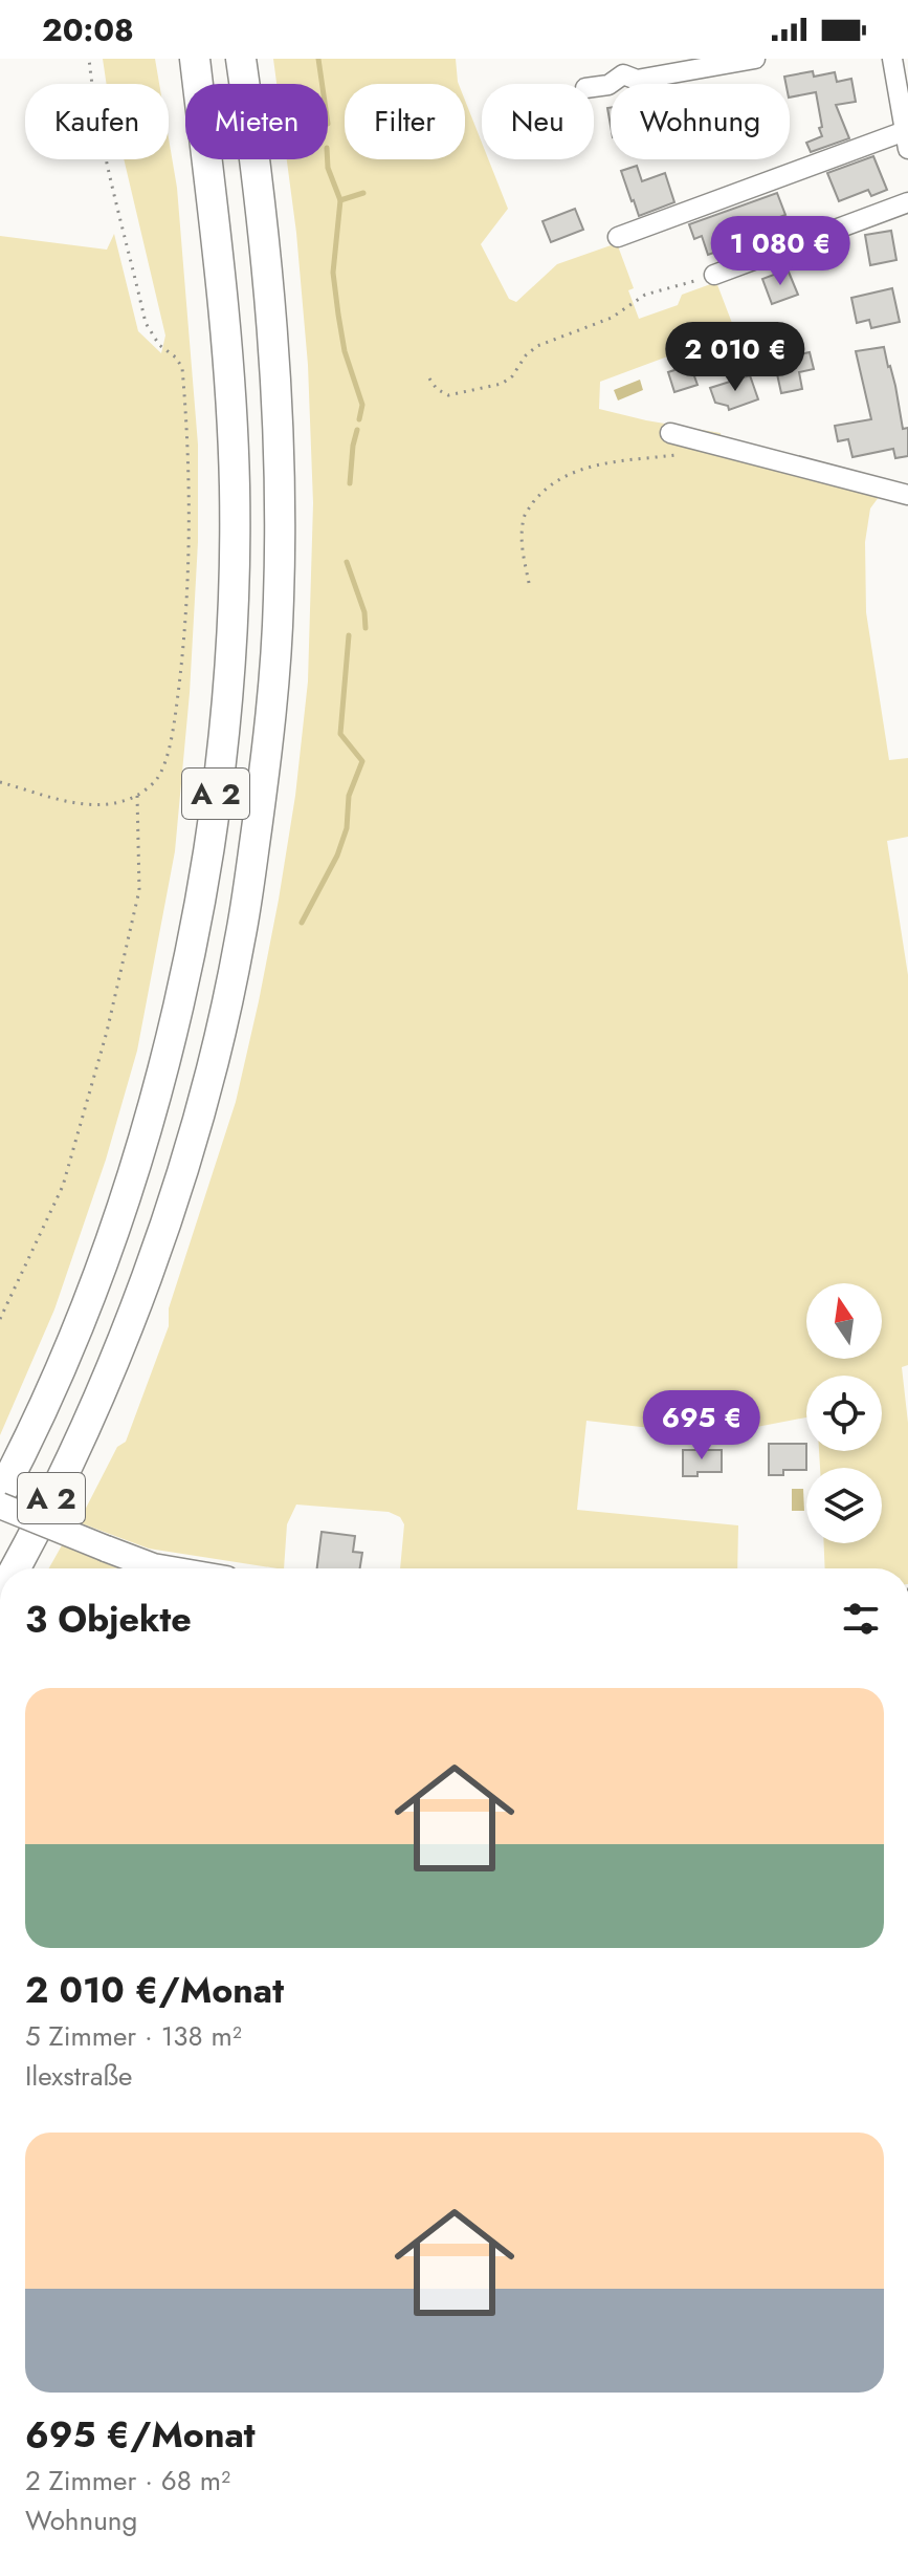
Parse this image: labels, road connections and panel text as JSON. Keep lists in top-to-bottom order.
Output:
{
  "streets": {
    "highway": ["A 2"]
  },
  "north": "top",
  "page": {
    "status": "20:08",
    "chip": [
      "Kaufen",
      "Mieten",
      "Filter",
      "Neu",
      "Wohnung"
    ],
    "price": ["1 080 €", "2 010 €", "695 €"],
    "heading": "3 Objekte",
    "list": [
      {
        "name": "2 010 €/Monat",
        "note": "5 Zimmer · 138 m² · Ilexstraße"
      },
      {
        "name": "695 €/Monat",
        "note": "2 Zimmer · 68 m² · Wohnung"
      }
    ]
  }
}
